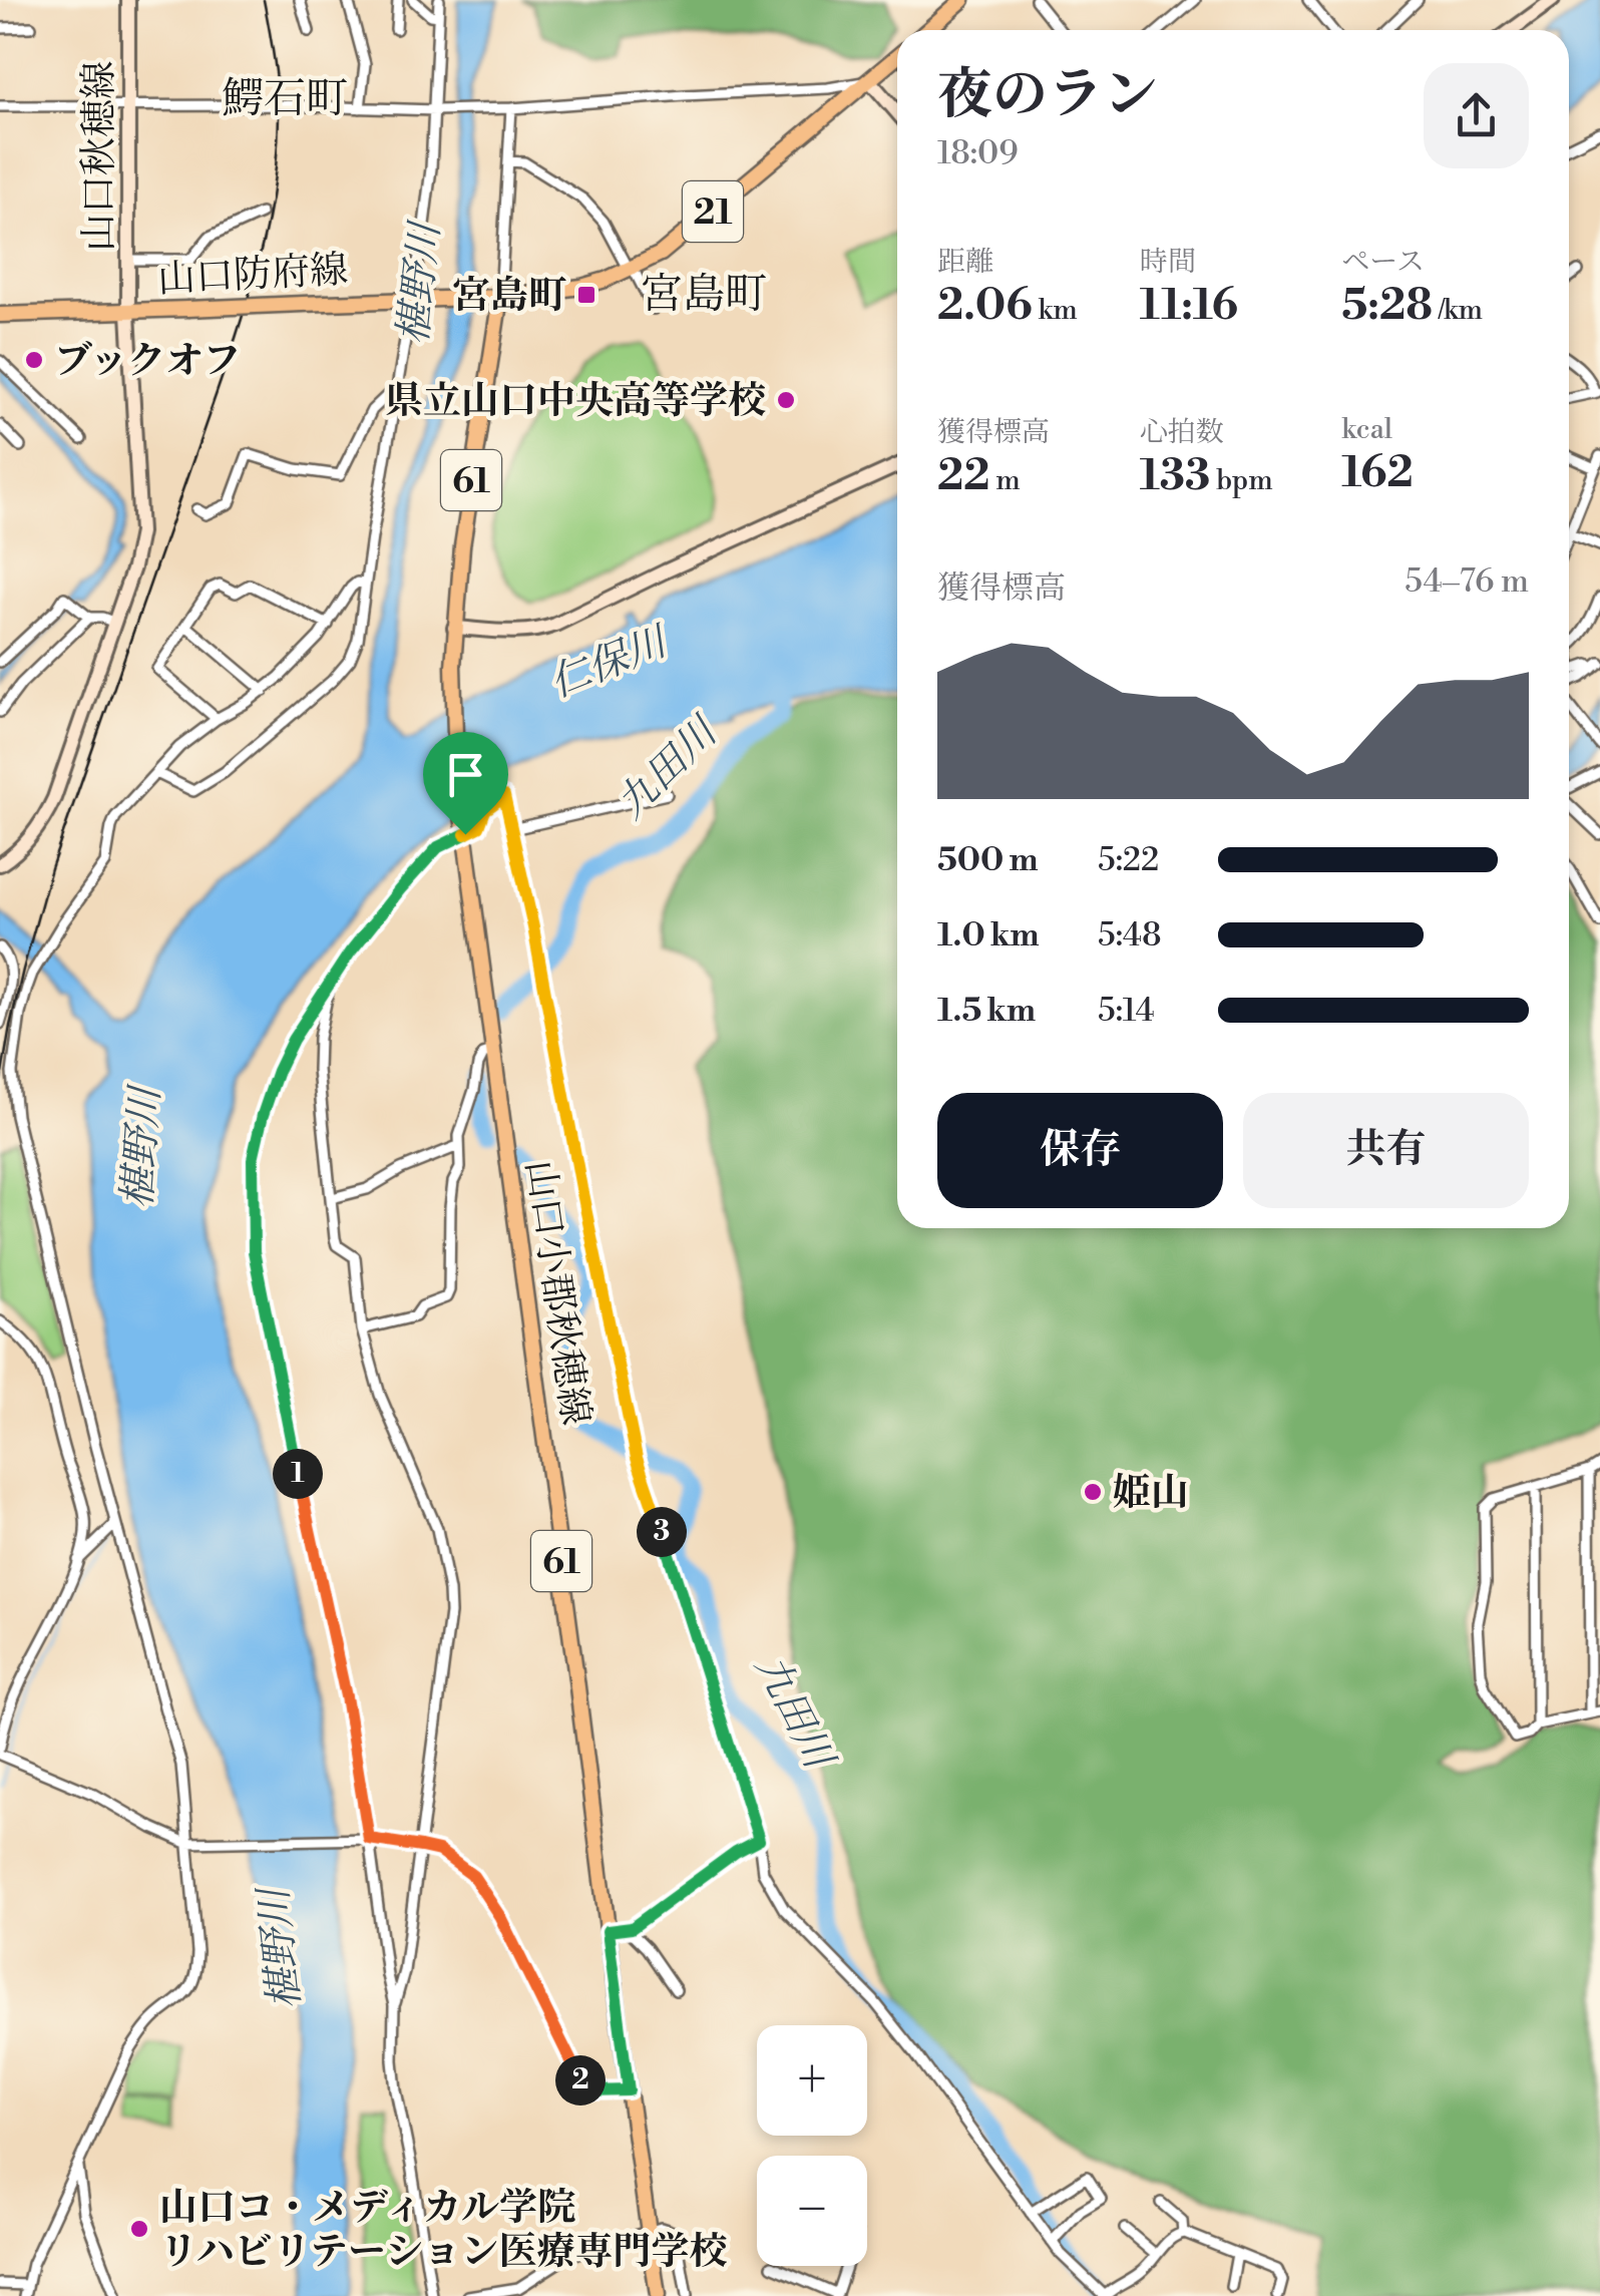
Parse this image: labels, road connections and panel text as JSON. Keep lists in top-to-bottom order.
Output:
{
  "streets": {
    "main road": [
      "21",
      "山口防府線",
      "61",
      "山口小郡秋穂線"
    ],
    "street": ["山口秋穂線"]
  },
  "crossings": [
    ["山口秋穂線", "山口防府線"],
    ["山口防府線", "山口小郡秋穂線"]
  ],
  "districts": ["鰐石町", "宮島町"],
  "water": ["椹野川", "仁保川", "九田川"],
  "places": {
    "transit": ["宮島町"],
    "other": [
      "ブックオフ",
      "県立山口中央高等学校",
      "姫山",
      "山口コ・メディカル学院 リハビリテーション医療専門学校"
    ]
  },
  "page": {
    "heading": ["夜のラン", "18:09"],
    "stats": [
      ["距離", "2.06 km"],
      ["時間", "11:16"],
      ["ペース", "5:28 /km"],
      ["獲得標高", "22 m"],
      ["心拍数", "133 bpm"],
      ["kcal", "162"]
    ],
    "chart": ["獲得標高", "54–76 m"],
    "list": [
      {
        "name": "500 m",
        "note": "5:22"
      },
      {
        "name": "1.0 km",
        "note": "5:48"
      },
      {
        "name": "1.5 km",
        "note": "5:14"
      }
    ],
    "buttons": ["保存", "共有"],
    "pins": ["1", "3", "2"],
    "map_buttons": ["+", "−"]
  }
}
